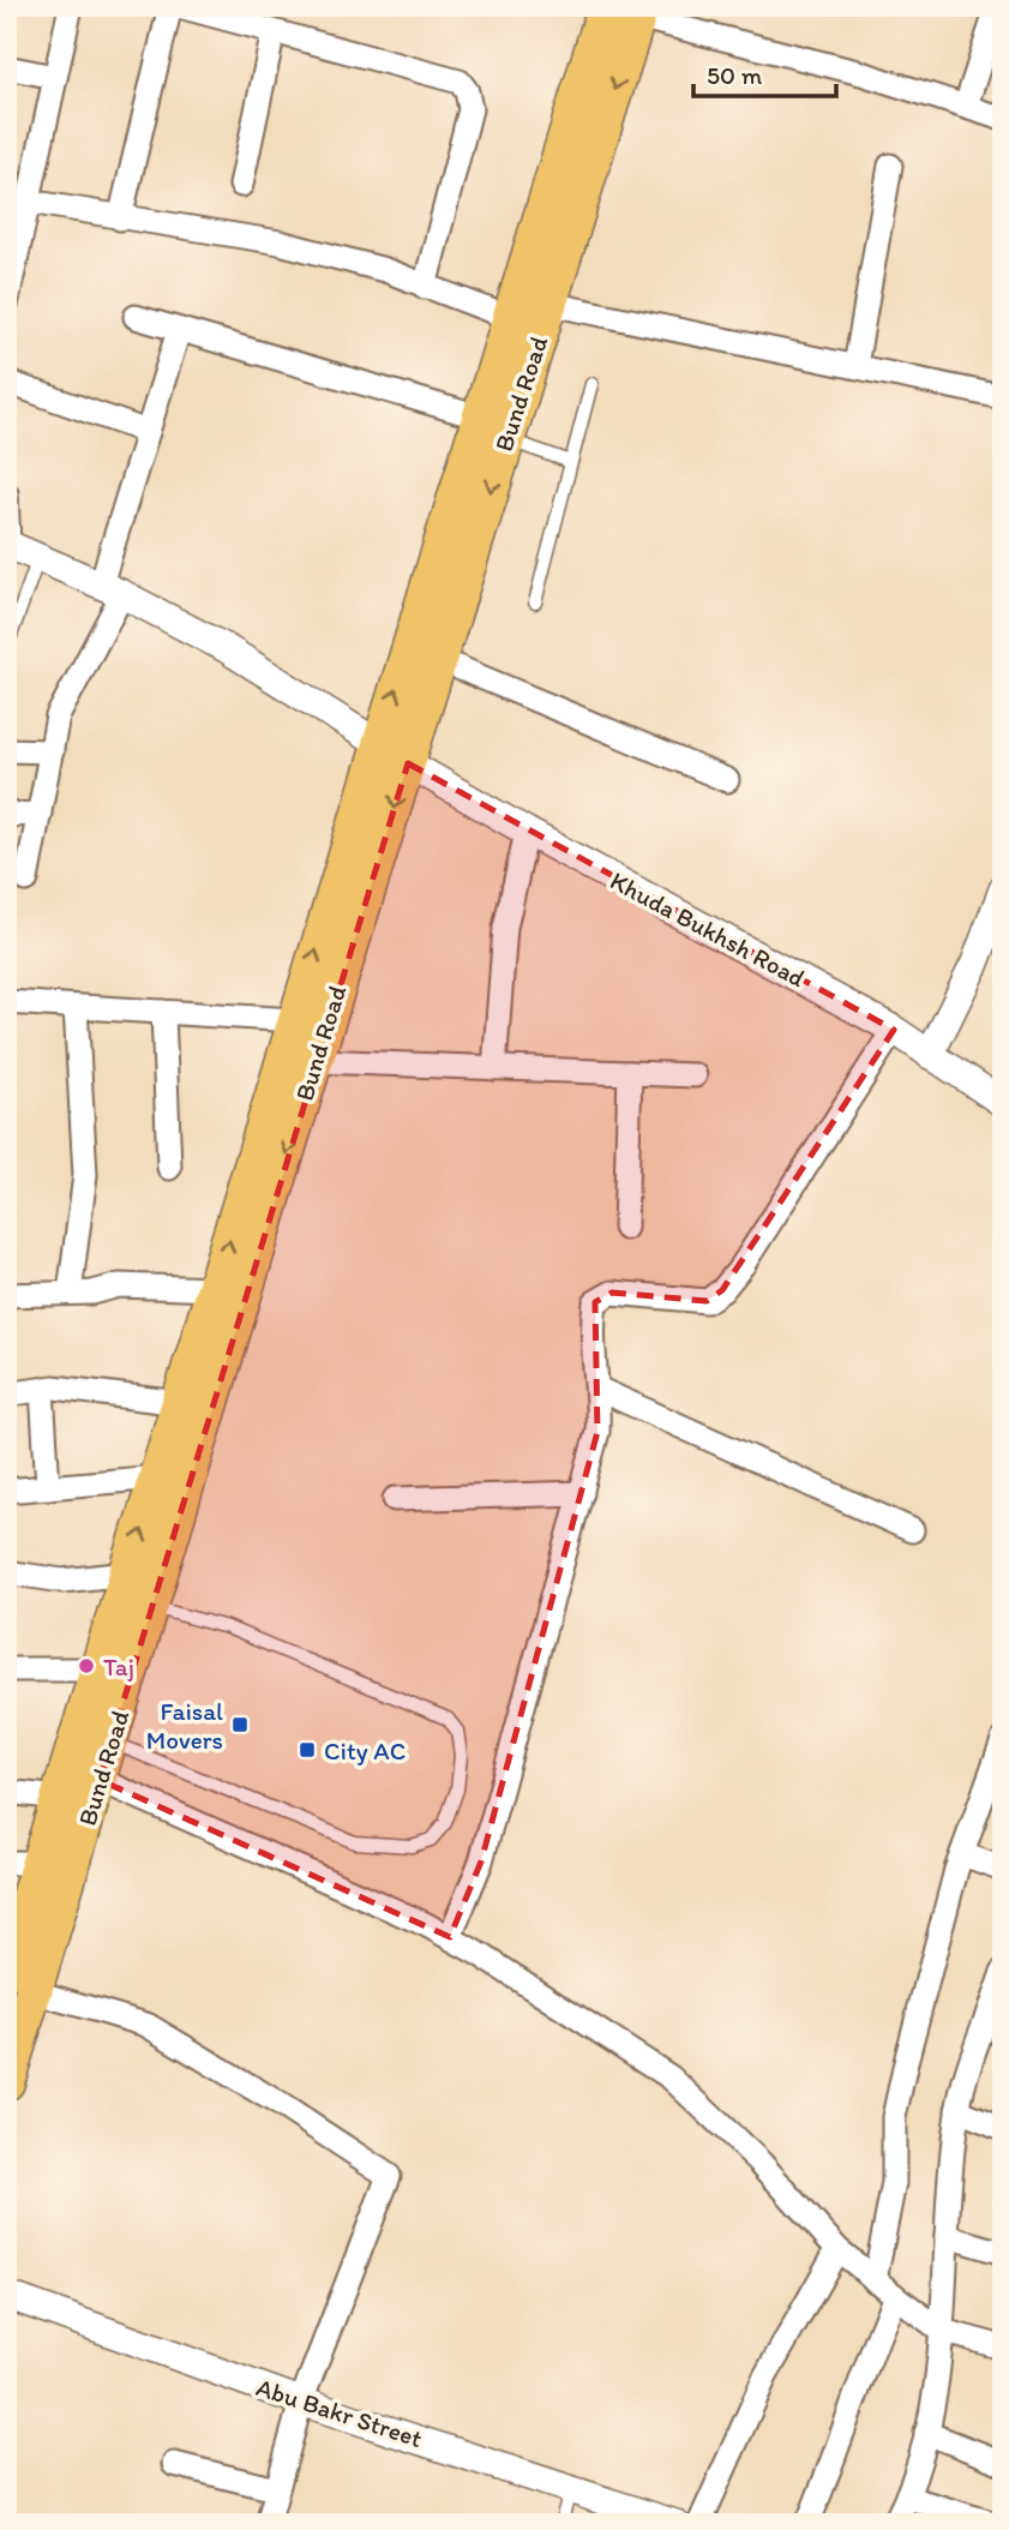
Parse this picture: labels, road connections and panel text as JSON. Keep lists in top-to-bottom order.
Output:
{
  "streets": {
    "main road": ["Bund Road"],
    "street": ["Khuda Bukhsh Road", "Abu Bakr Street"]
  },
  "crossings": [
    ["Bund Road", "Khuda Bukhsh Road"]
  ],
  "places": {
    "other": ["Taj"],
    "transit": ["Faisal Movers", "City AC"]
  },
  "scale_bar": "50 m"
}
